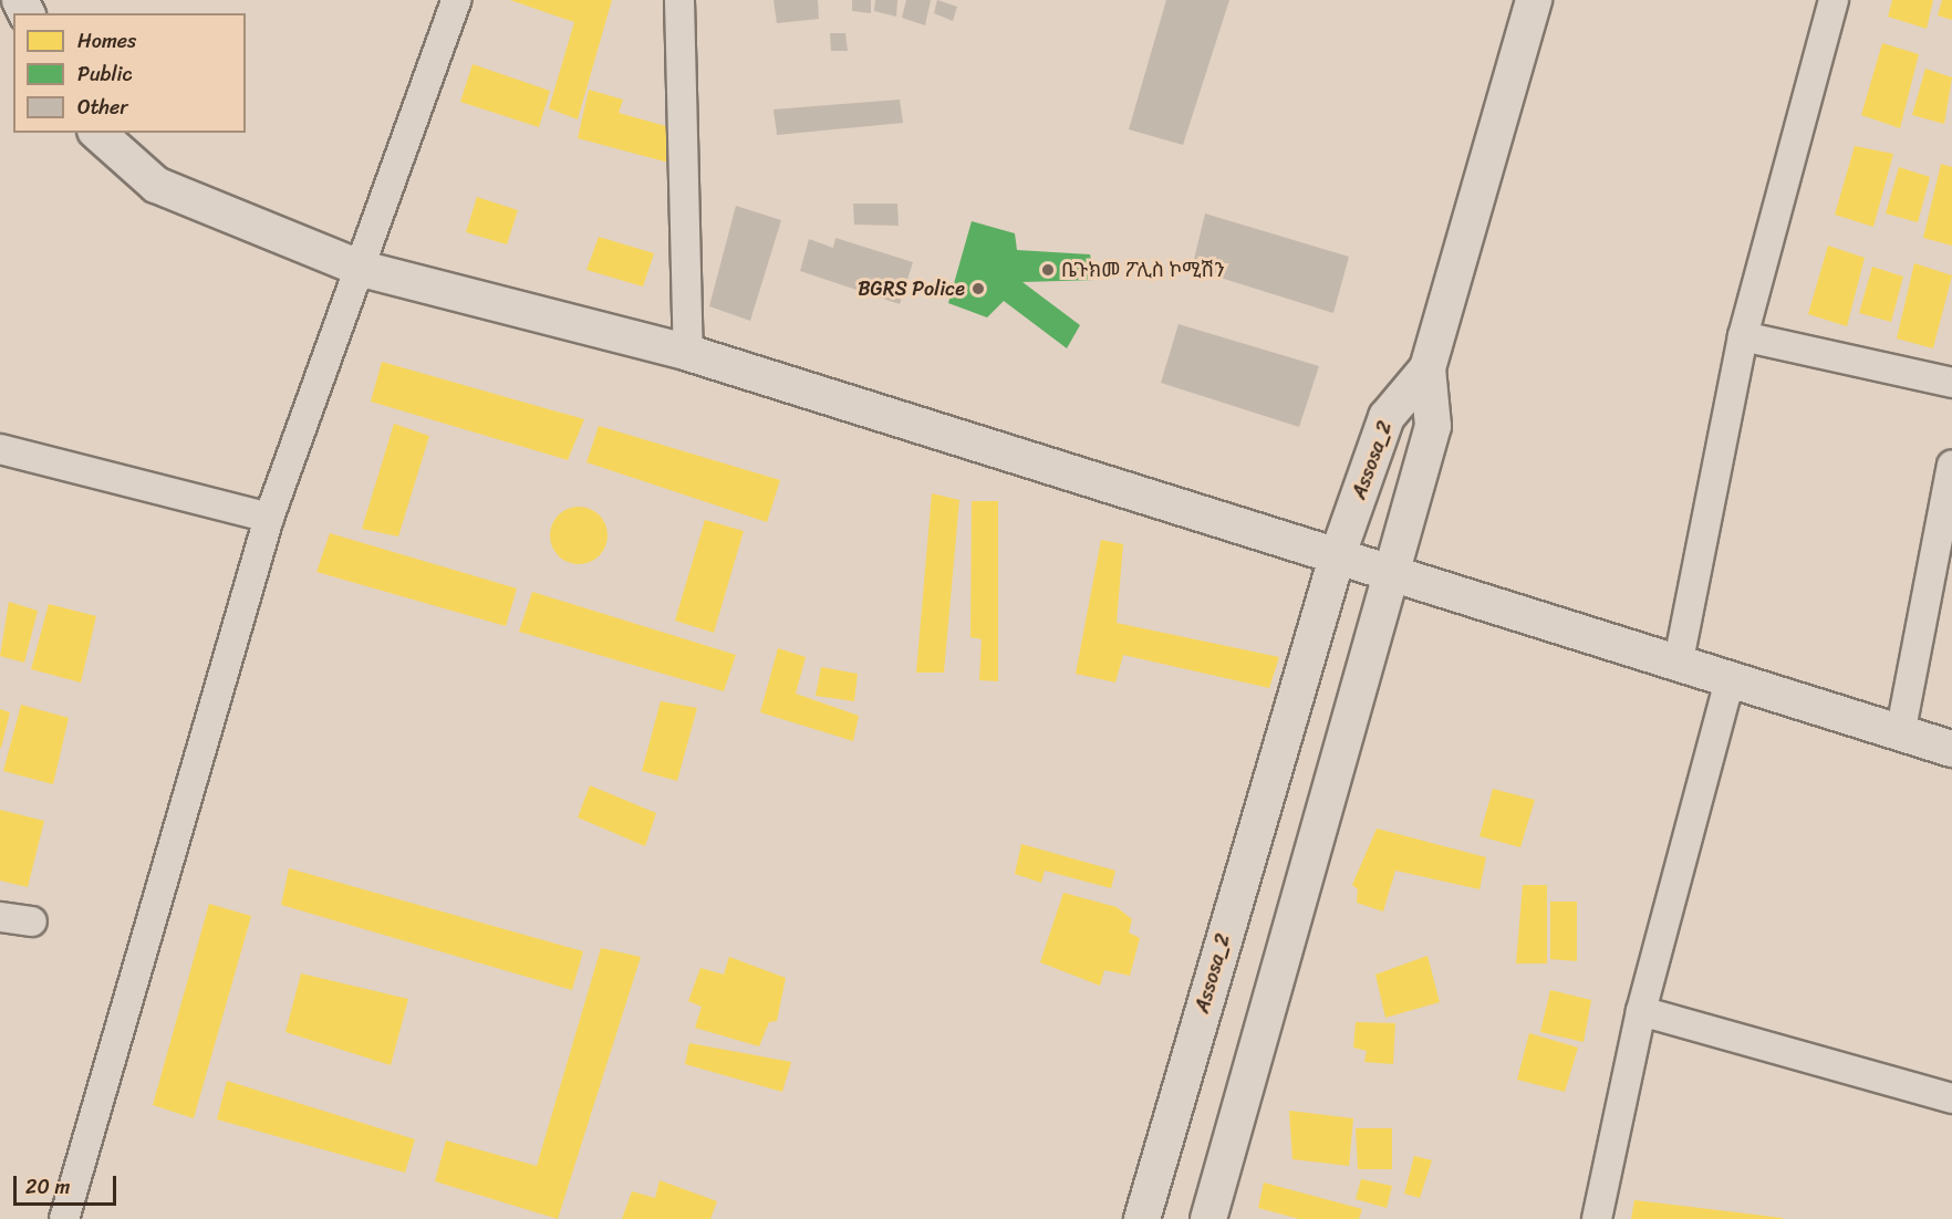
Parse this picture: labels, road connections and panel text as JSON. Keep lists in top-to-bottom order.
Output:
{
  "streets": {
    "street": ["Assosa_2"]
  },
  "places": ["ቤጉክመ ፖሊስ ኮሚሽን", "BGRS Police"],
  "legend": ["Homes", "Public", "Other"],
  "scale_bar": "20 m"
}
